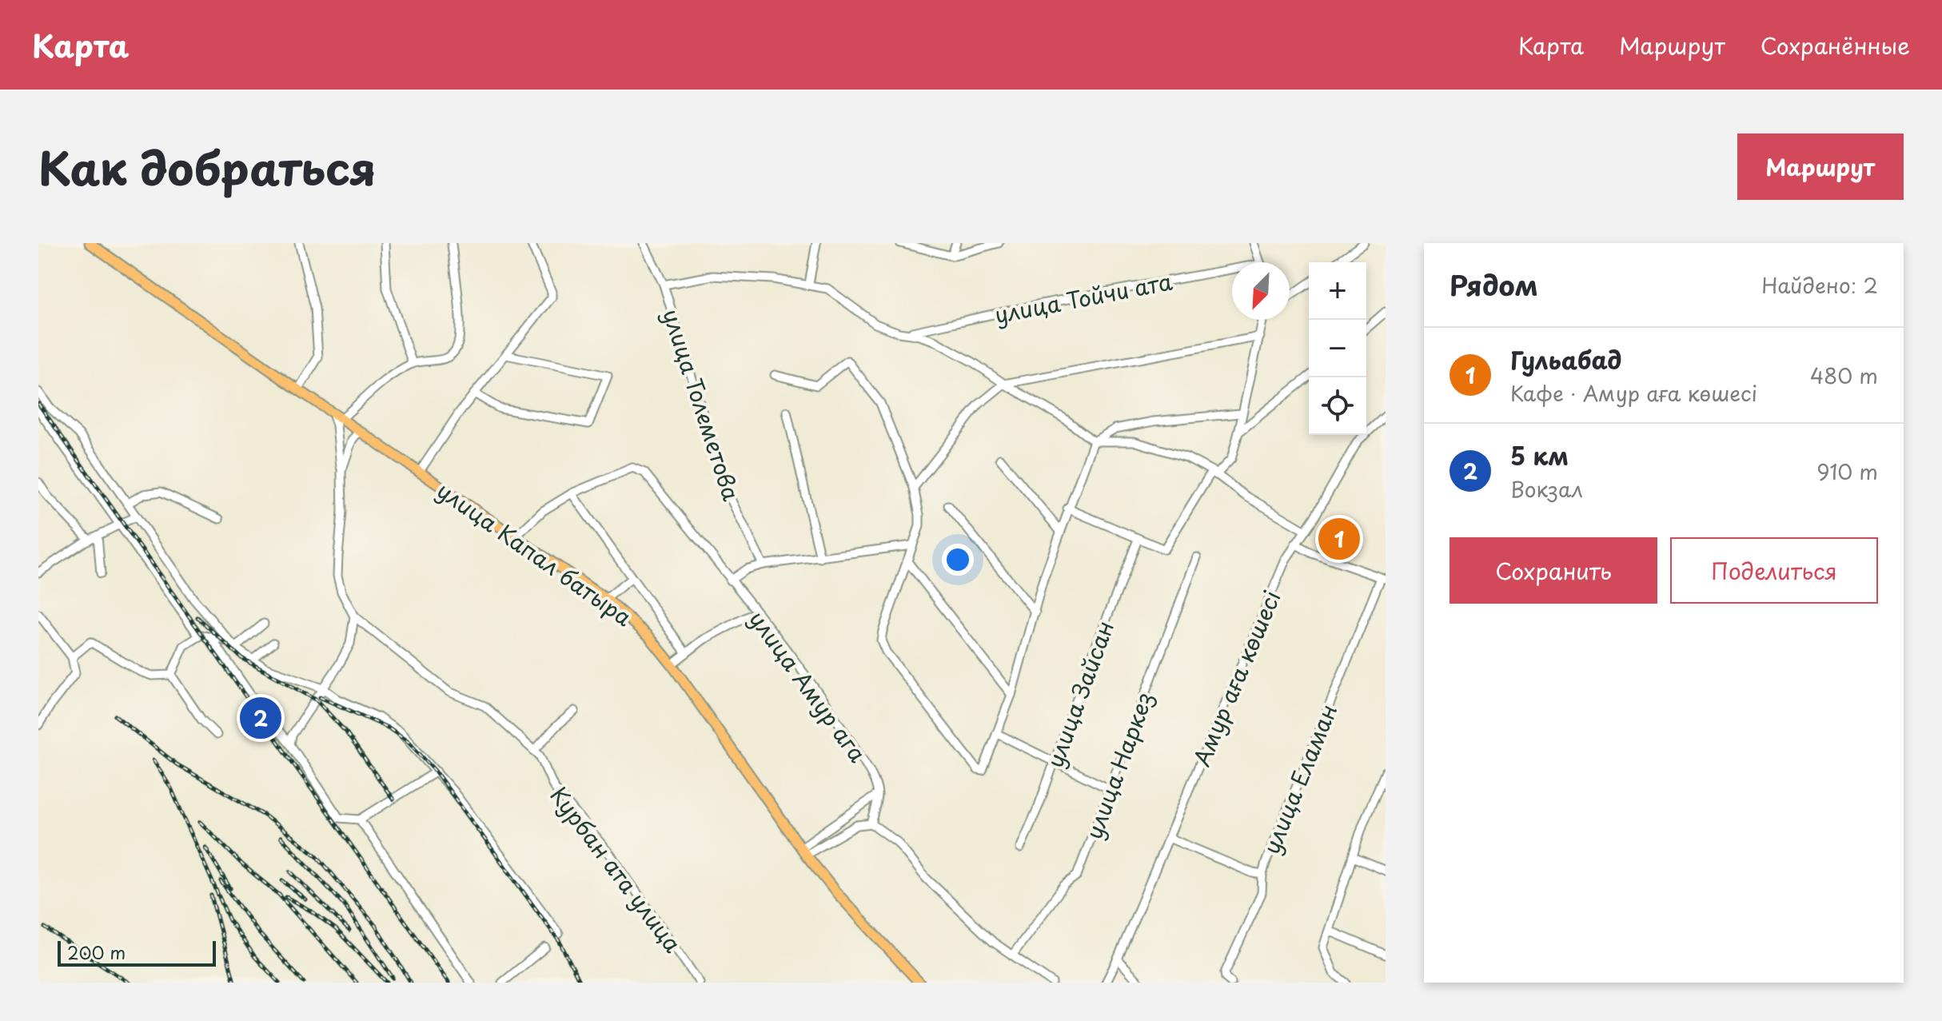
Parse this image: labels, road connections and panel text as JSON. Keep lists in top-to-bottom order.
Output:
{
  "streets": {
    "main road": ["улица Капал батыра"],
    "street": [
      "улица Тойчи ата",
      "улица Толеметова",
      "Амур аға көшесі",
      "улица Амур ага",
      "улица Зайсан",
      "улица Наркез",
      "улица Еламан",
      "Курбан ата улица"
    ]
  },
  "scale_bar": "200 m",
  "north": "bottom left",
  "page": {
    "header": "Карта",
    "nav": ["Карта", "Маршрут", "Сохранённые"],
    "title": "Как добраться",
    "buttons": [
      "Маршрут",
      ["Сохранить", "Поделиться"]
    ],
    "heading": ["Рядом", "Найдено: 2"],
    "map_buttons": ["+", "−"],
    "list": [
      {
        "mark": "1",
        "name": "Гульабад",
        "note": "Кафе · Амур аға көшесі",
        "value": "480 m"
      },
      {
        "mark": "2",
        "name": "5 км",
        "note": "Вокзал",
        "value": "910 m"
      }
    ],
    "pins": ["1", "2"],
    "scale": "200 m"
  }
}
